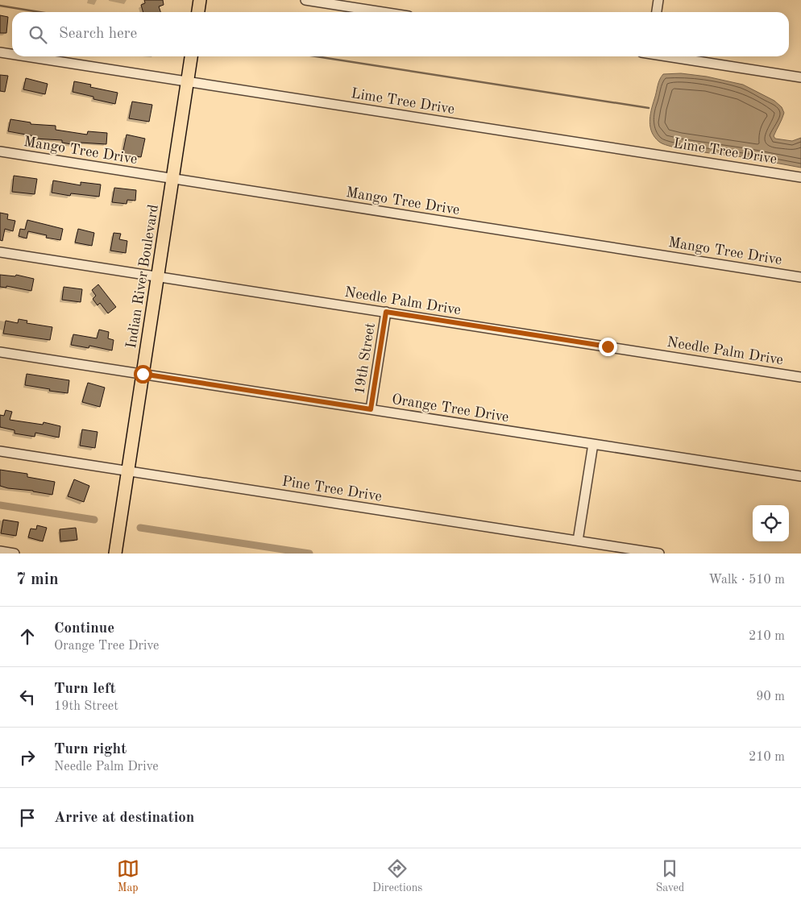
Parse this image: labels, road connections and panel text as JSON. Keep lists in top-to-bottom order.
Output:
{
  "streets": {
    "main road": ["Indian River Boulevard"],
    "street": [
      "Lime Tree Drive",
      "Mango Tree Drive",
      "Needle Palm Drive",
      "19th Street",
      "Orange Tree Drive",
      "Pine Tree Drive"
    ]
  },
  "crossings": [
    ["Lime Tree Drive", "Indian River Boulevard"],
    ["Mango Tree Drive", "Indian River Boulevard"],
    ["Indian River Boulevard", "Needle Palm Drive"],
    ["Indian River Boulevard", "Orange Tree Drive"],
    ["Indian River Boulevard", "Pine Tree Drive"],
    ["Needle Palm Drive", "19th Street"],
    ["19th Street", "Orange Tree Drive"]
  ],
  "page": {
    "search": "Search here",
    "heading": ["7 min", "Walk · 510 m"],
    "list": [
      ["Continue", "Orange Tree Drive", "210 m"],
      ["Turn left", "19th Street", "90 m"],
      ["Turn right", "Needle Palm Drive", "210 m"],
      "Arrive at destination"
    ],
    "nav": ["Map", "Directions", "Saved"]
  }
}
